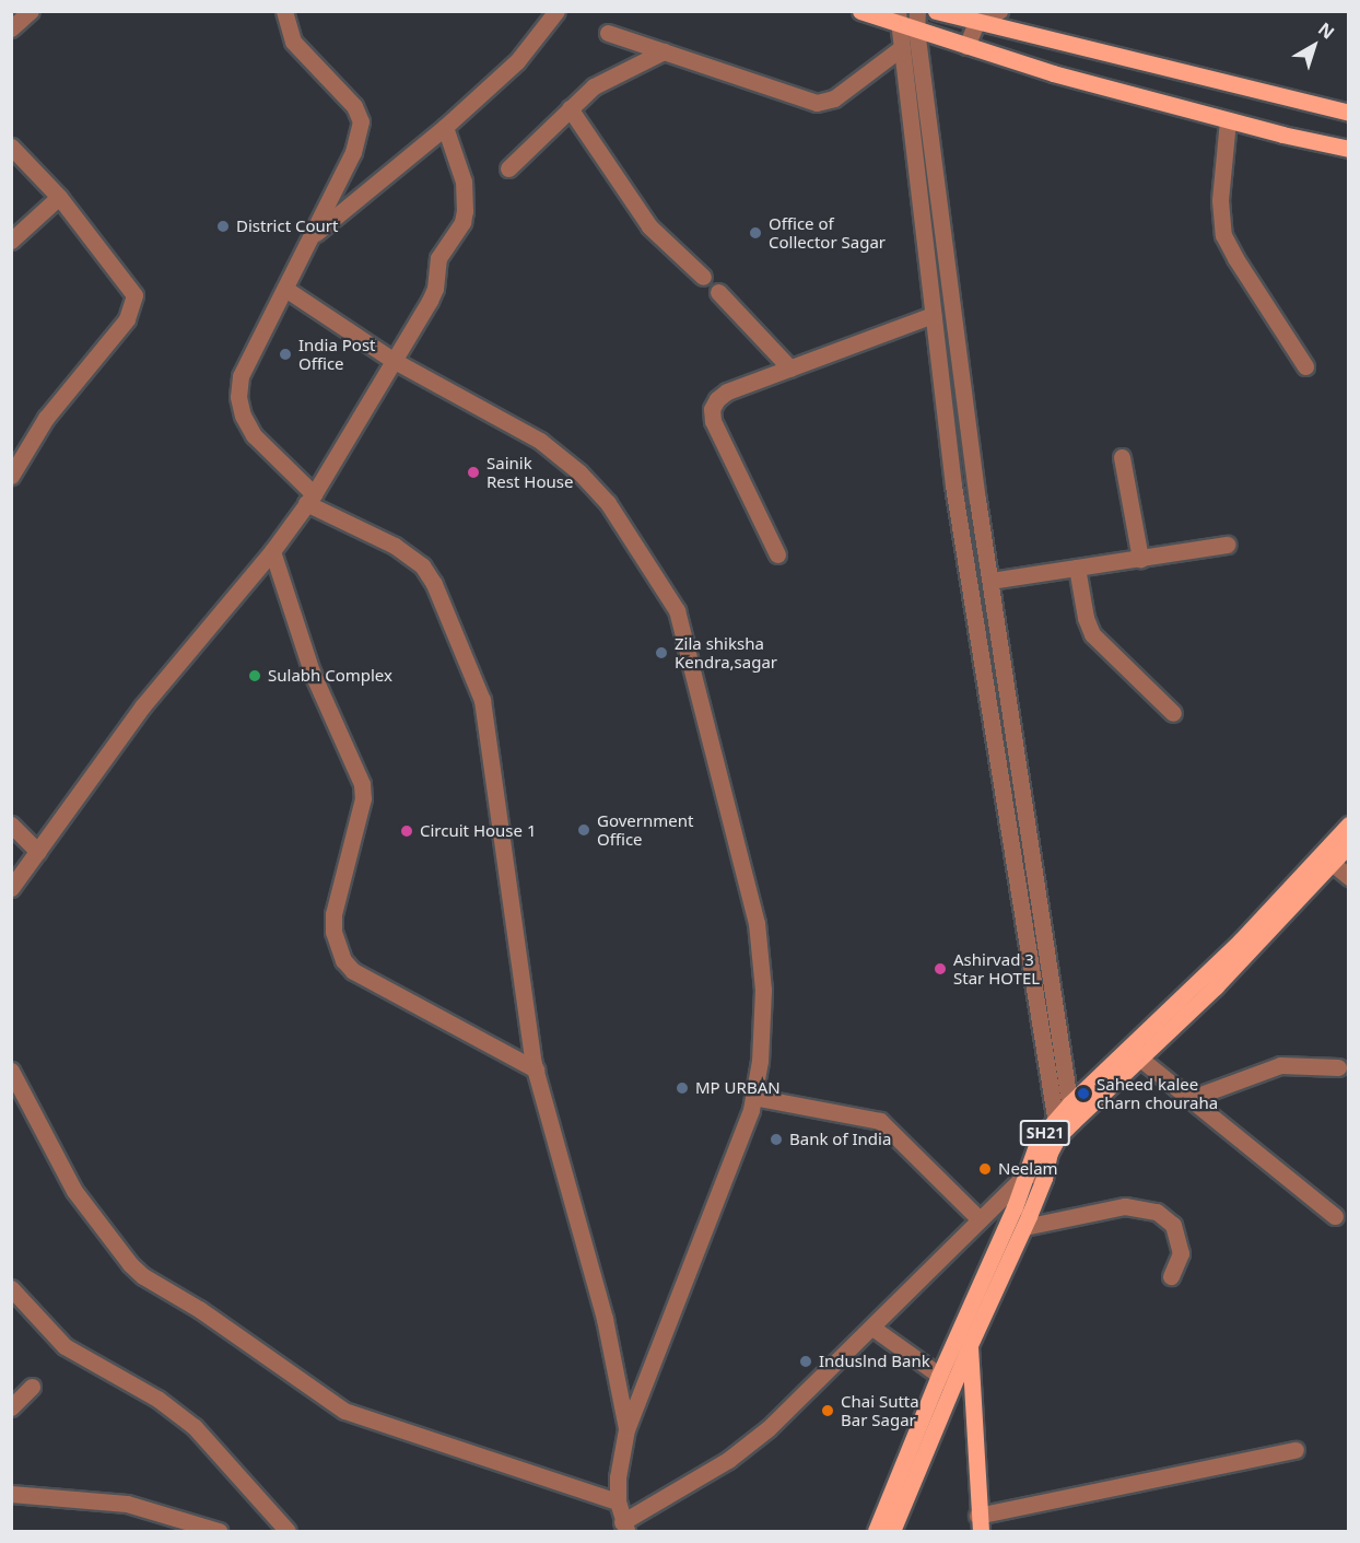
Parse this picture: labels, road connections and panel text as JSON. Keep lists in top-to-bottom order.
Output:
{
  "streets": {
    "main road": ["SH21"]
  },
  "places": [
    "District Court",
    "Office of Collector Sagar",
    "India Post Office",
    "Sainik Rest House",
    "Zila shiksha Kendra,sagar",
    "Sulabh Complex",
    "Government Office",
    "Circuit House 1",
    "Ashirvad 3 Star HOTEL",
    "MP URBAN",
    "Saheed kalee charn chouraha",
    "Bank of India",
    "Neelam",
    "Induslnd Bank",
    "Chai Sutta Bar Sagar"
  ],
  "north": "top right"
}
